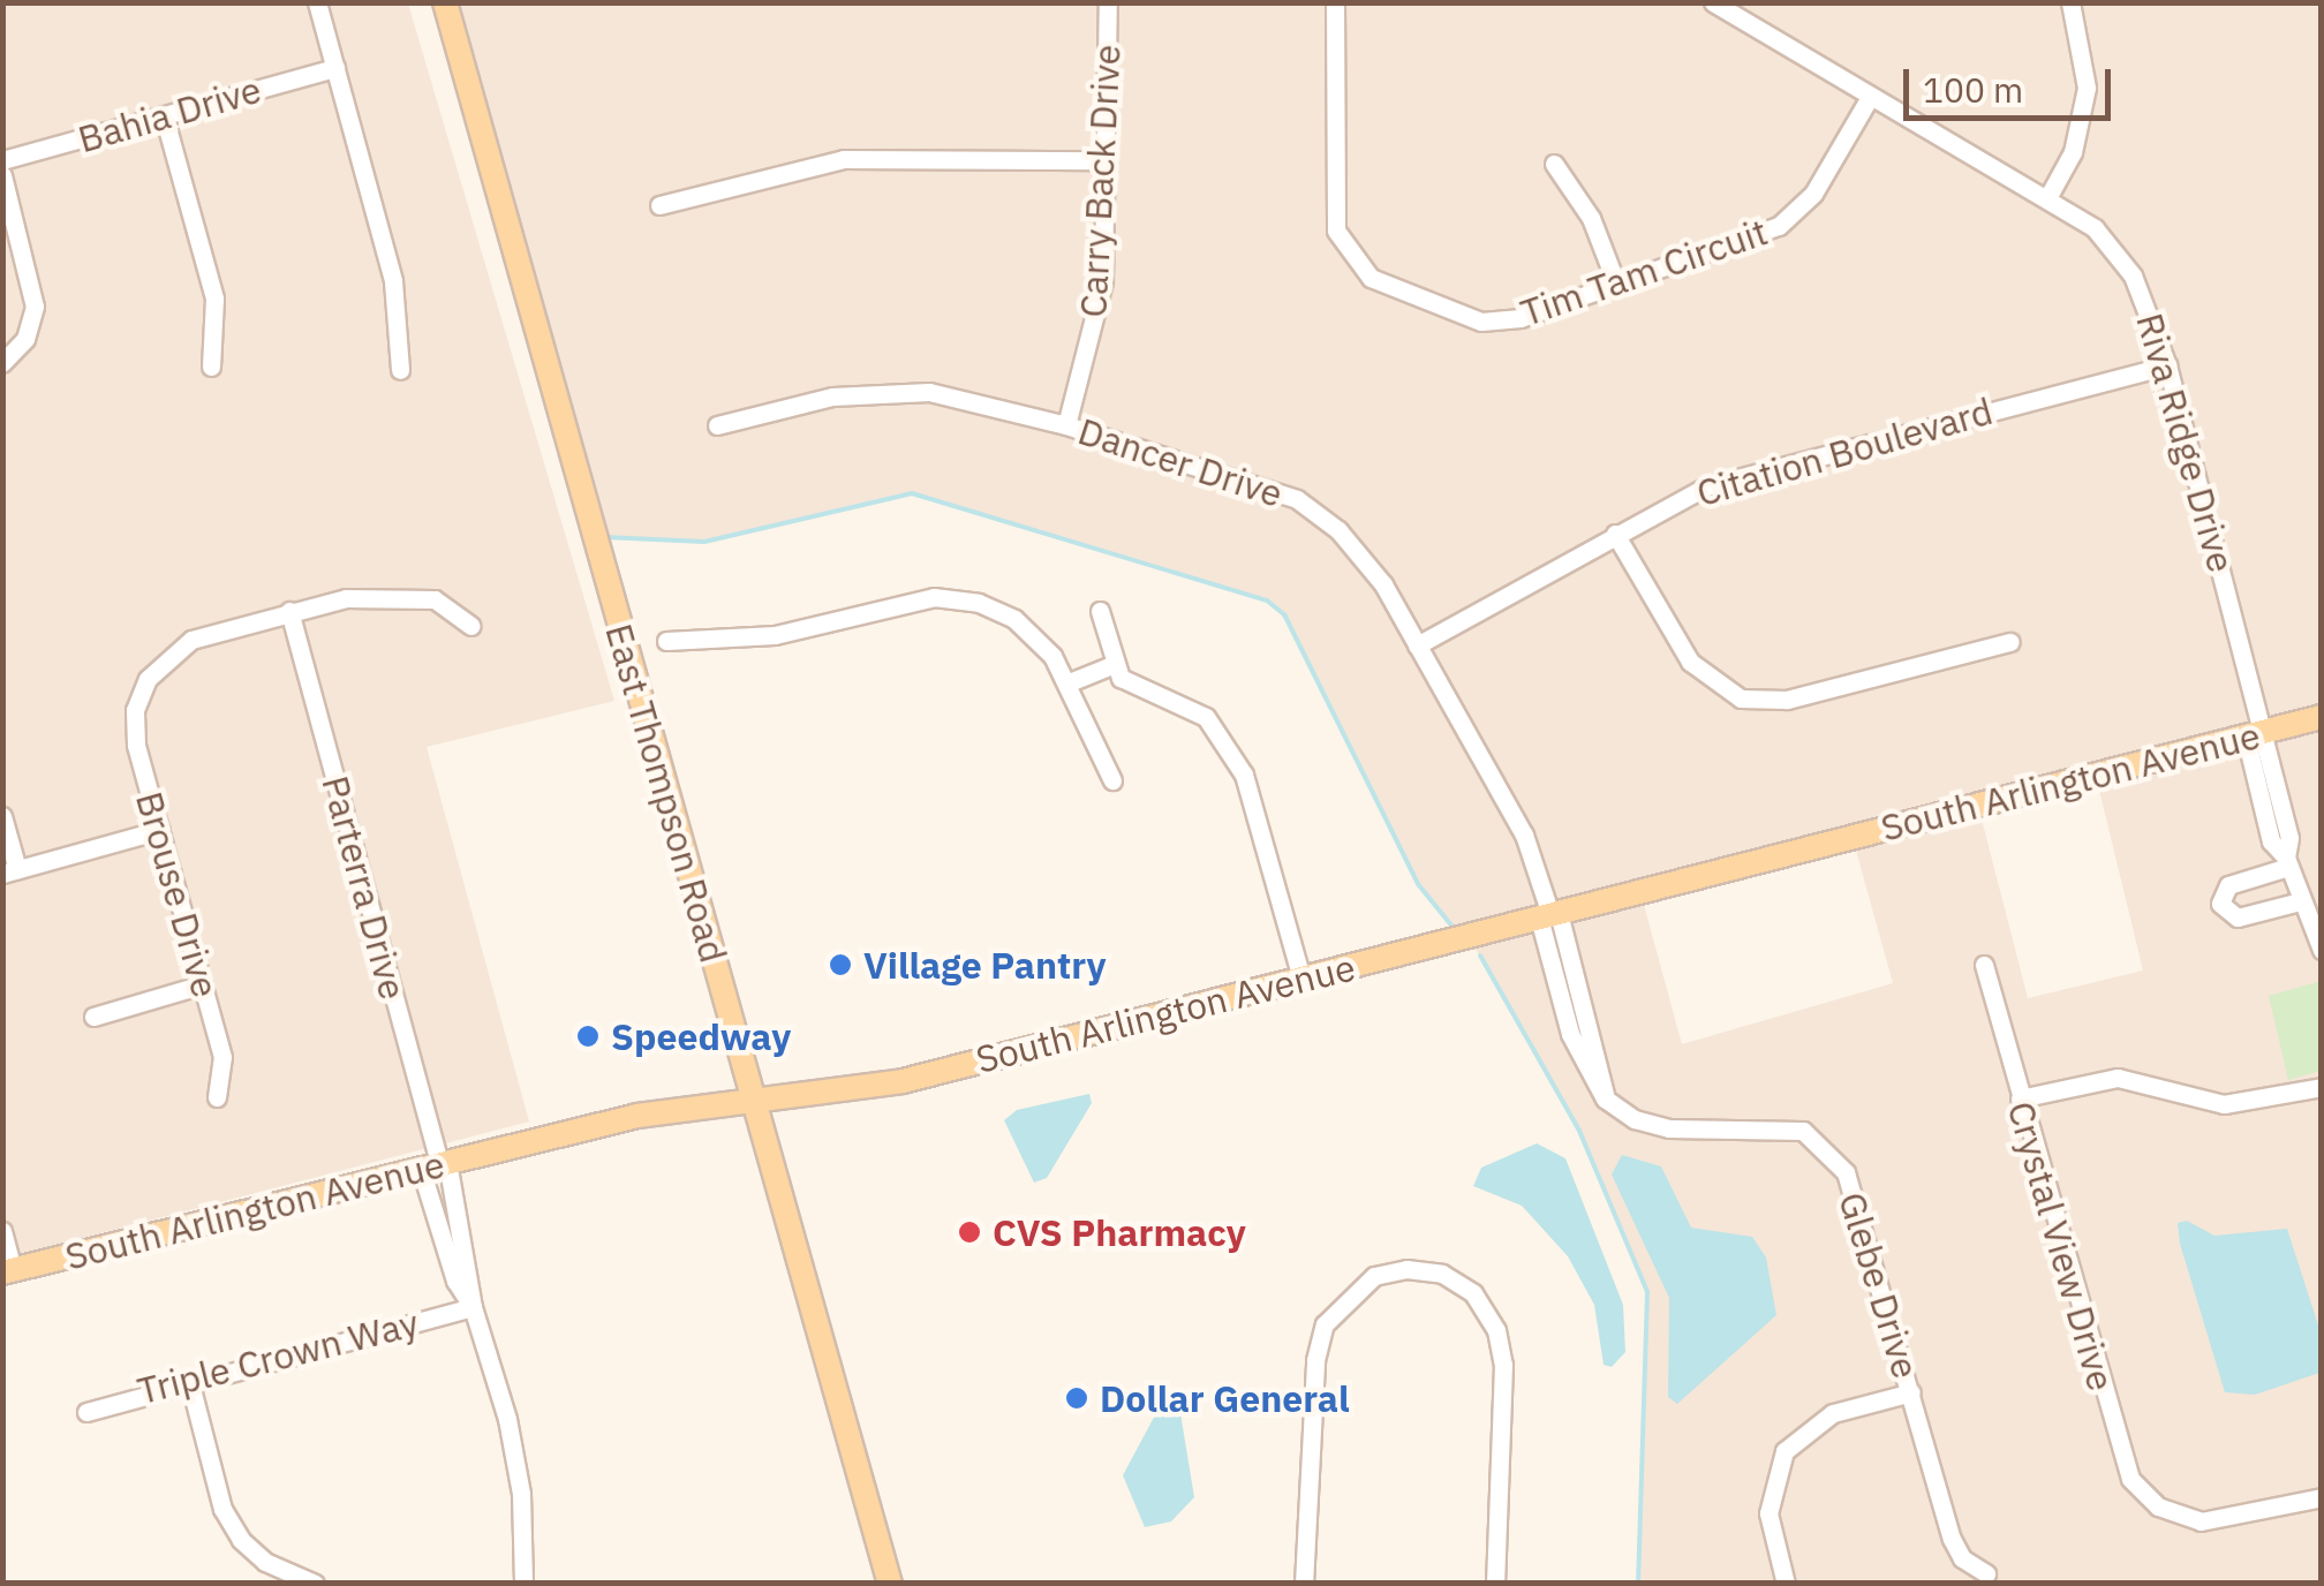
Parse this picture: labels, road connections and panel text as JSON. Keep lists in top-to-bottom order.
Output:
{
  "streets": {
    "main road": ["South Arlington Avenue", "East Thompson Road"],
    "street": [
      "Bahia Drive",
      "Carry Back Drive",
      "Tim Tam Circuit",
      "Riva Ridge Drive",
      "Citation Boulevard",
      "Dancer Drive",
      "Parterra Drive",
      "Brouse Drive",
      "Crystal View Drive",
      "Glebe Drive",
      "Triple Crown Way"
    ]
  },
  "crossings": [
    ["Carry Back Drive", "Dancer Drive"],
    ["Tim Tam Circuit", "Riva Ridge Drive"],
    ["Riva Ridge Drive", "Citation Boulevard"],
    ["Riva Ridge Drive", "South Arlington Avenue"],
    ["Citation Boulevard", "Dancer Drive"],
    ["Dancer Drive", "South Arlington Avenue"],
    ["Dancer Drive", "Glebe Drive"],
    ["South Arlington Avenue", "East Thompson Road"],
    ["South Arlington Avenue", "Parterra Drive"],
    ["South Arlington Avenue", "Glebe Drive"],
    ["Parterra Drive", "Brouse Drive"]
  ],
  "places": [
    "Village Pantry",
    "Speedway",
    "CVS Pharmacy",
    "Dollar General"
  ],
  "scale_bar": "100 m"
}
